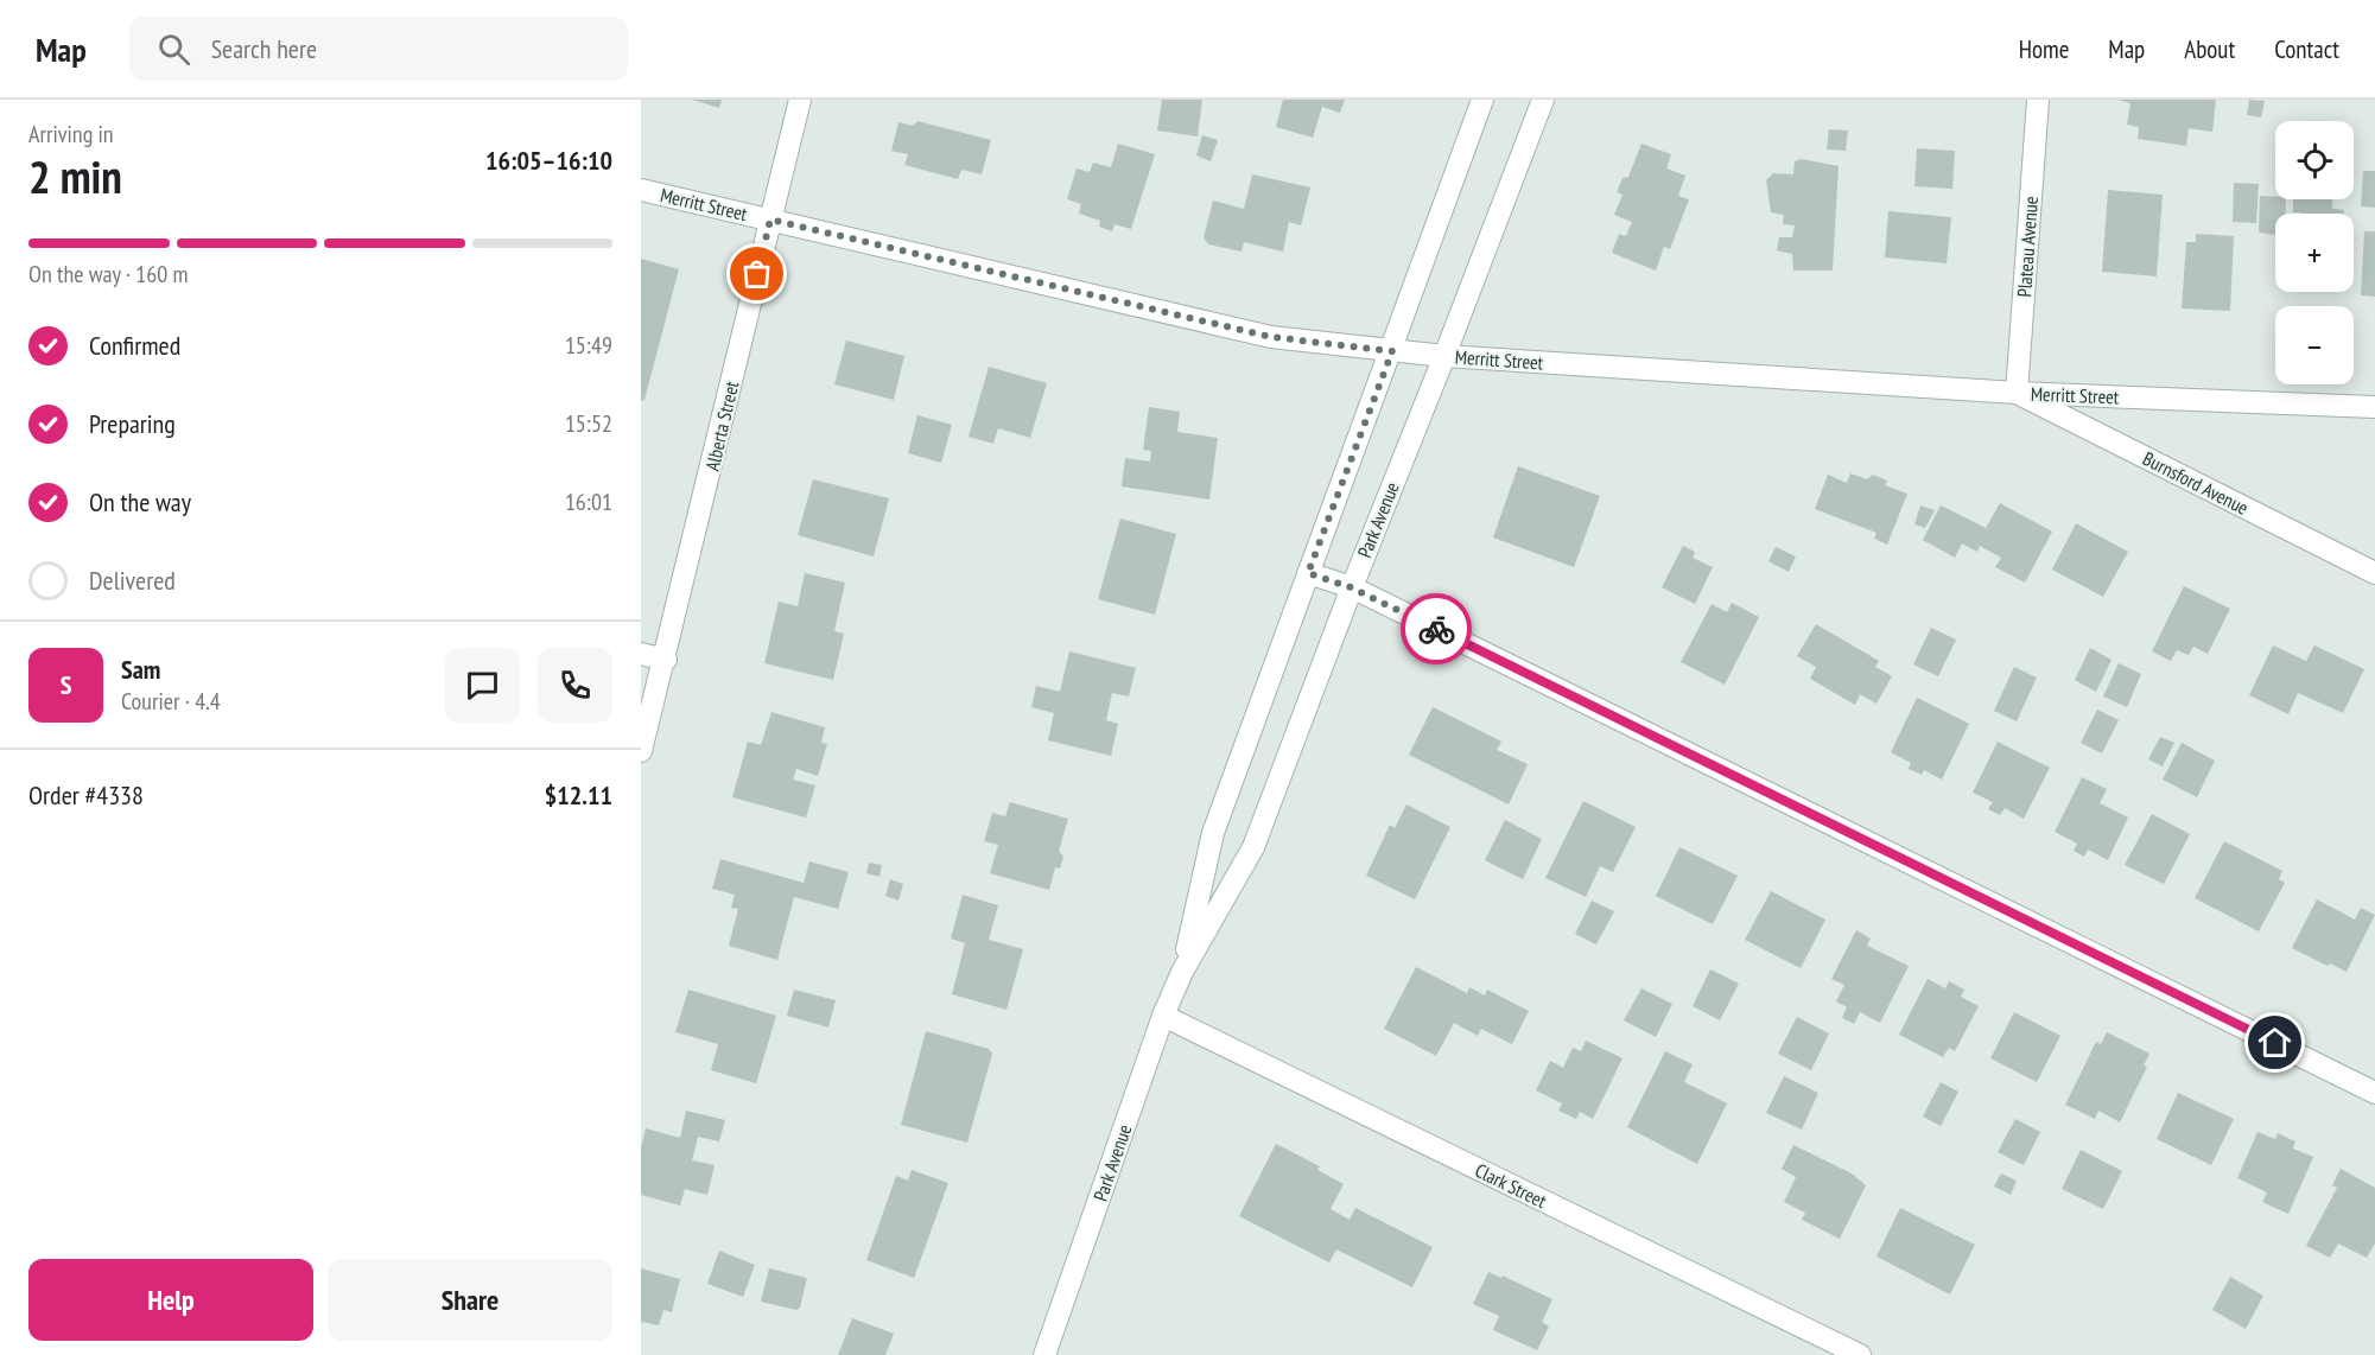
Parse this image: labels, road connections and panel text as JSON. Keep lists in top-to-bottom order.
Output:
{
  "streets": {
    "street": [
      "Merritt Street",
      "Plateau Avenue",
      "Alberta Street",
      "Burnsford Avenue",
      "Park Avenue",
      "Clark Street"
    ]
  },
  "crossings": [
    ["Merritt Street", "Plateau Avenue"],
    ["Merritt Street", "Alberta Street"],
    ["Merritt Street", "Burnsford Avenue"],
    ["Merritt Street", "Park Avenue"],
    ["Plateau Avenue", "Burnsford Avenue"],
    ["Park Avenue", "Clark Street"]
  ],
  "page": {
    "header": "Map",
    "search": "Search here",
    "nav": [
      "Home",
      "Map",
      "About",
      "Contact"
    ],
    "heading": ["2 min", "Arriving in", "16:05–16:10"],
    "panel": [
      "Sam",
      "Courier · 4.4",
      "Order #4338",
      "$12.11"
    ],
    "map_buttons": ["+", "−"],
    "bar": "On the way · 160 m",
    "list": [
      ["Confirmed", "15:49"],
      ["Preparing", "15:52"],
      ["On the way", "16:01"],
      "Delivered"
    ],
    "round": "S",
    "buttons": ["Help", "Share"]
  }
}
